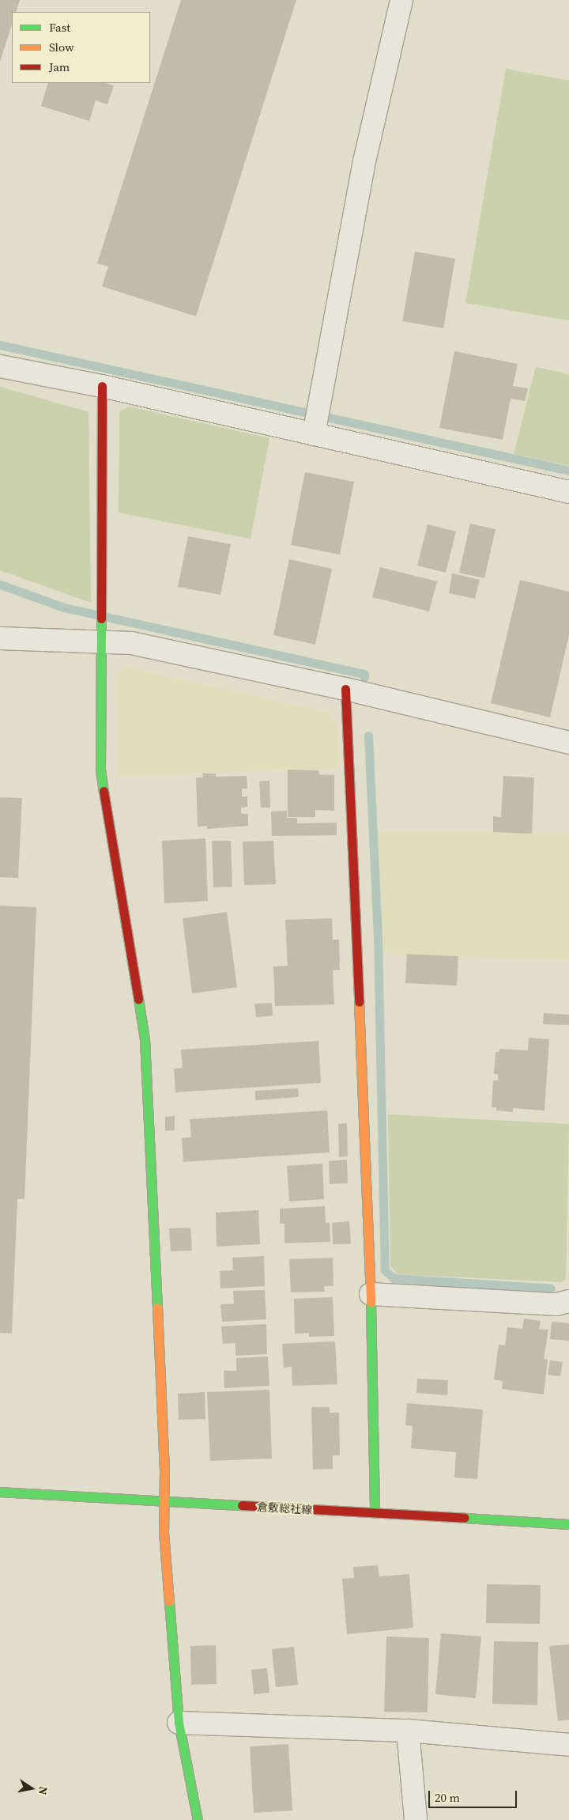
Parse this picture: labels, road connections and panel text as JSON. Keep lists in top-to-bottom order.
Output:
{
  "streets": {
    "street": ["倉敷総社線"]
  },
  "legend": ["Fast", "Slow", "Jam"],
  "scale_bar": "20 m",
  "north": "right"
}
